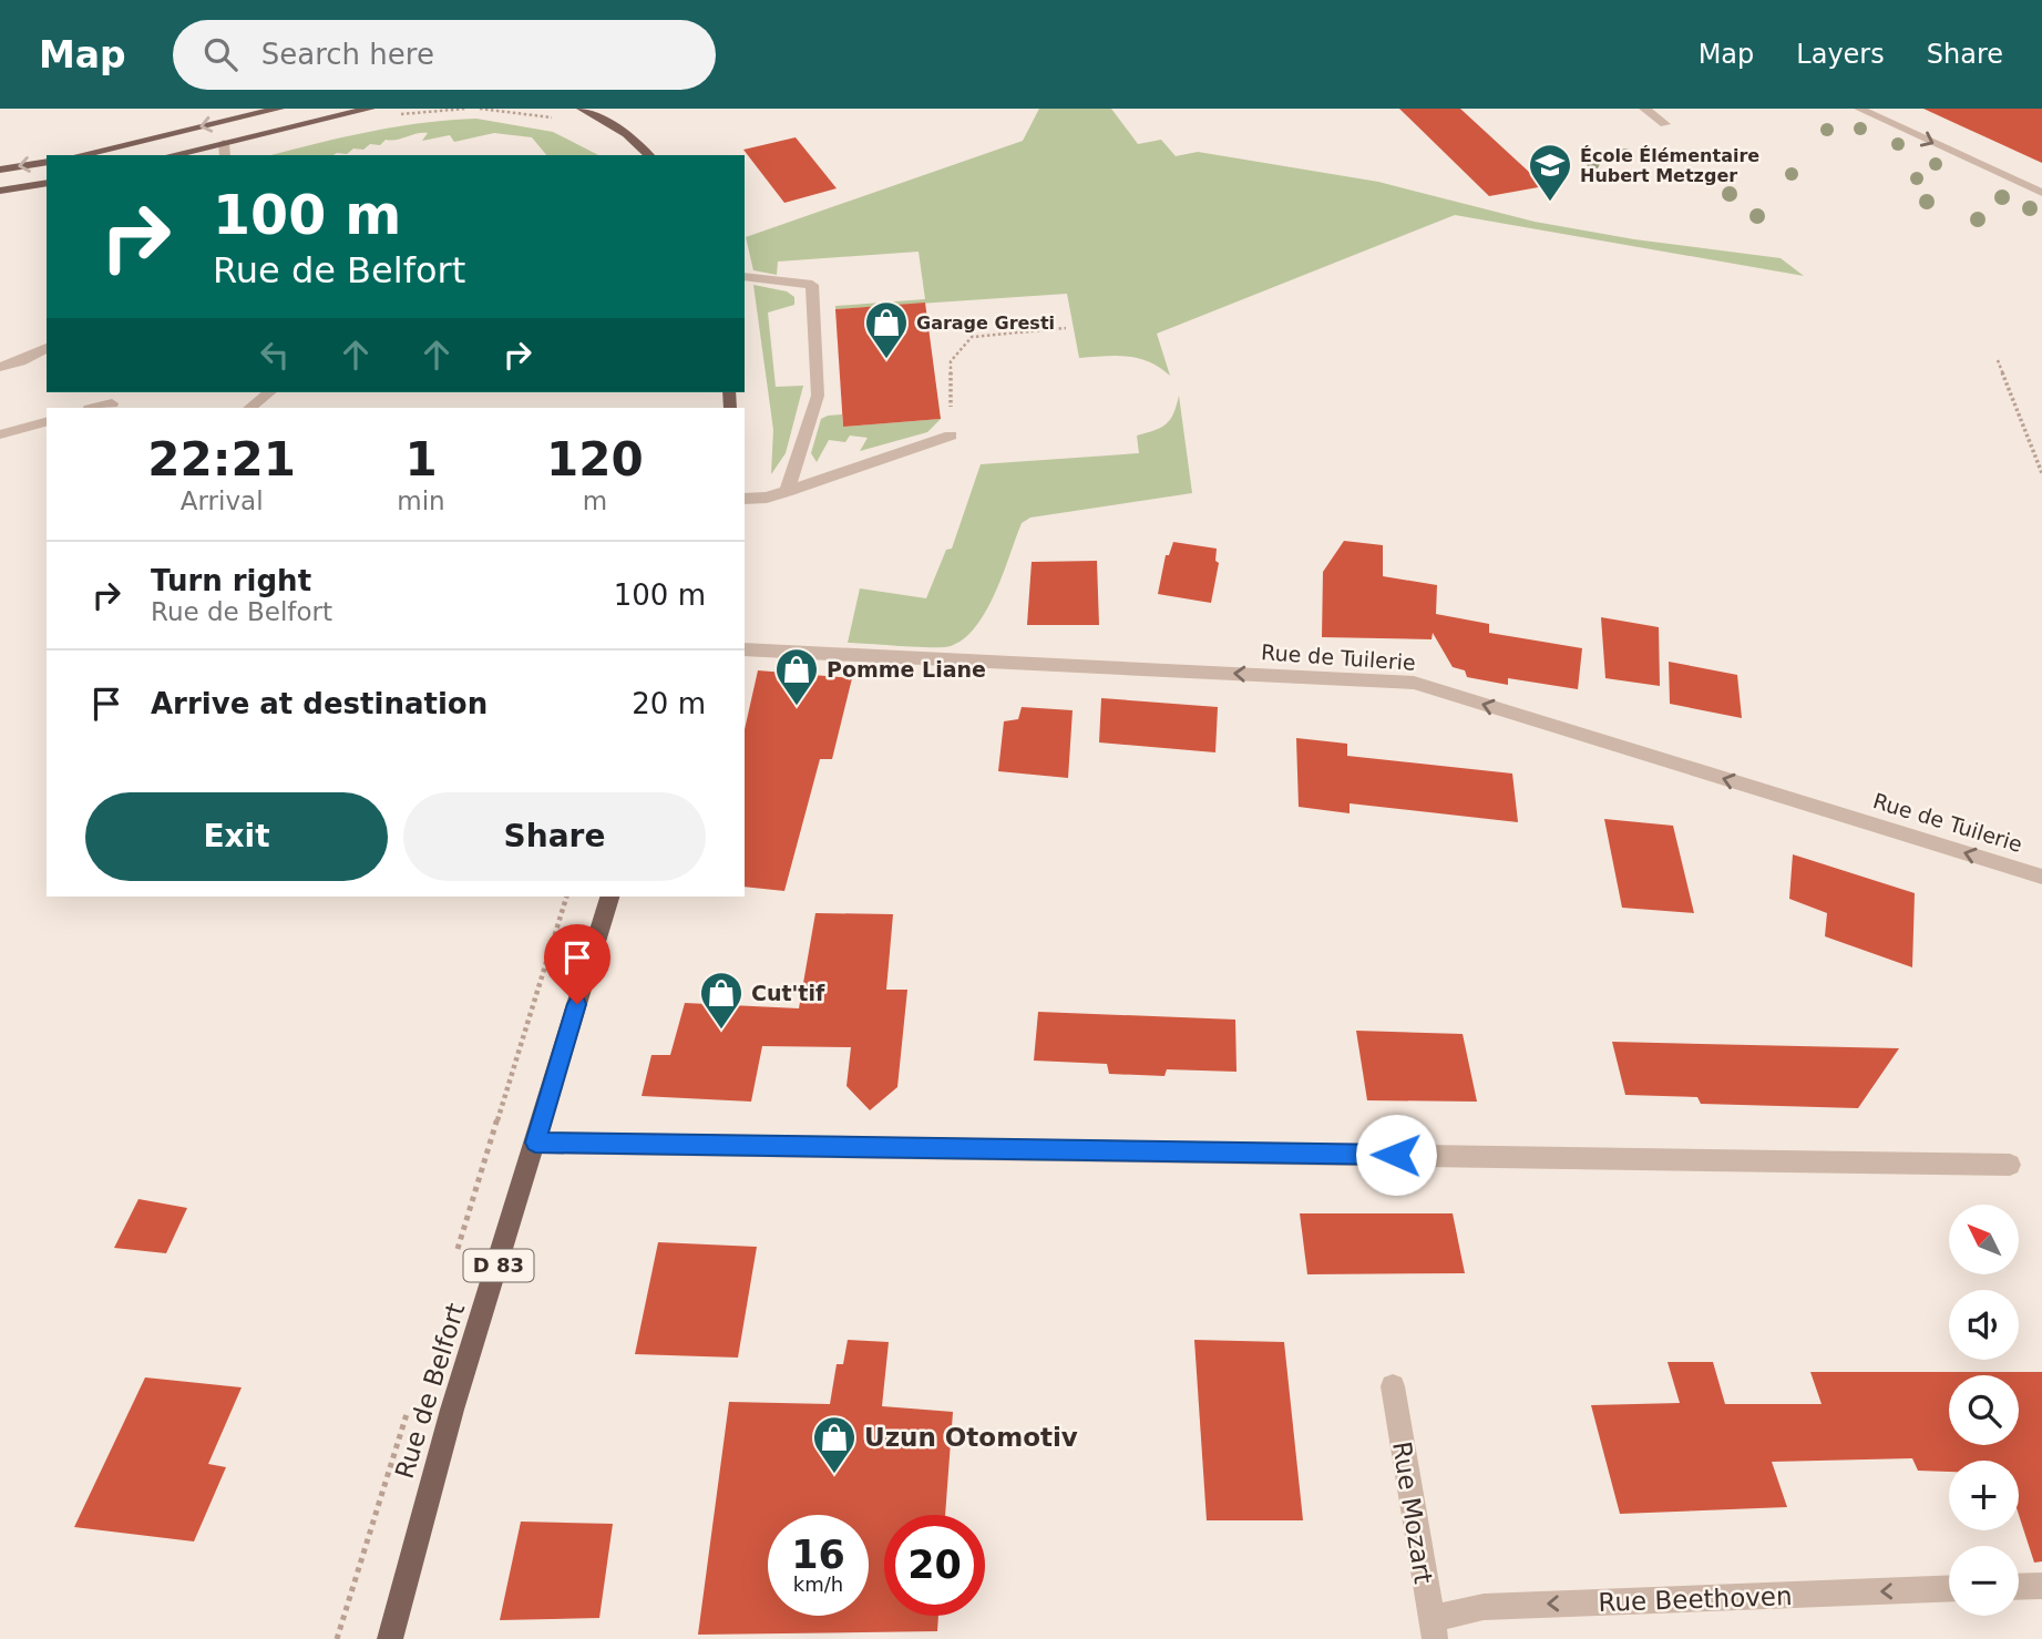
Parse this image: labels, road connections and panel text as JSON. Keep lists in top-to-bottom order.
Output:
{
  "streets": {
    "main road": ["D 83", "Rue de Belfort"],
    "street": ["Rue de Tuilerie", "Rue Mozart", "Rue Beethoven"]
  },
  "crossings": [
    ["Rue Mozart", "Rue Beethoven"]
  ],
  "one_way": ["Rue de Tuilerie", "Rue Beethoven"],
  "places": {
    "school or university": ["École Élémentaire Hubert Metzger"],
    "shop": [
      "Garage Gresti",
      "Pomme Liane",
      "Cut'tif",
      "Uzun Otomotiv"
    ]
  },
  "north": "top left",
  "page": {
    "header": "Map",
    "search": "Search here",
    "nav": ["Map", "Layers", "Share"],
    "turn": ["100 m", "Rue de Belfort"],
    "eta": [
      "22:21",
      "Arrival",
      "1",
      "min",
      "120",
      "m"
    ],
    "list": [
      {
        "name": "Turn right",
        "note": "Rue de Belfort",
        "value": "100 m"
      },
      {
        "name": "Arrive at destination",
        "value": "20 m"
      }
    ],
    "buttons": ["Exit", "Share"],
    "map_buttons": ["+", "−"],
    "speed": "16 km/h",
    "limit": "20"
  }
}
